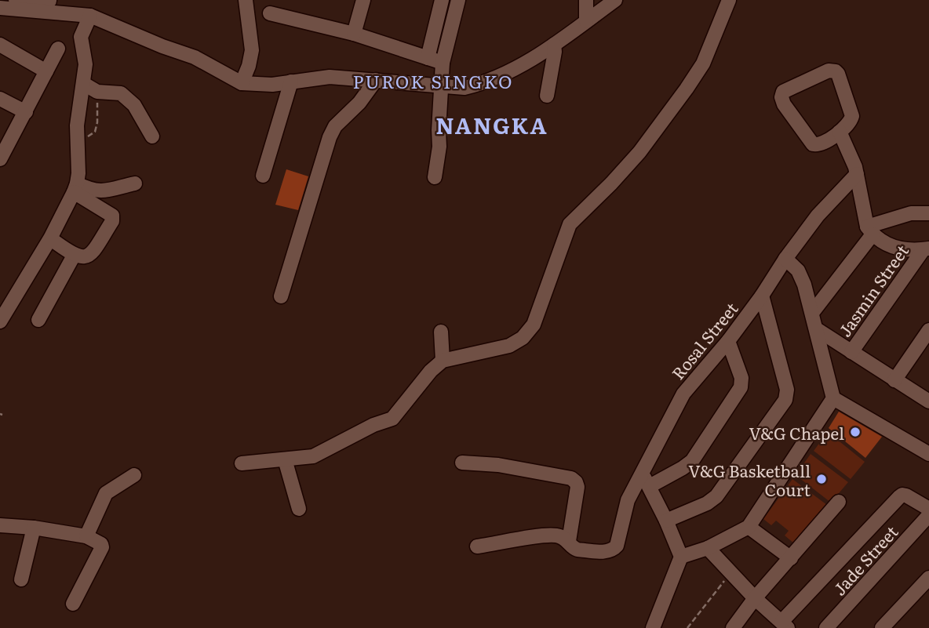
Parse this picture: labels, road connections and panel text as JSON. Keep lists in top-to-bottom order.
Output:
{
  "streets": {
    "street": ["Jasmin Street", "Rosal Street", "Jade Street"]
  },
  "districts": ["PUROK SINGKO", "NANGKA"],
  "places": ["V&G Chapel", "V&G Basketball Court"]
}
